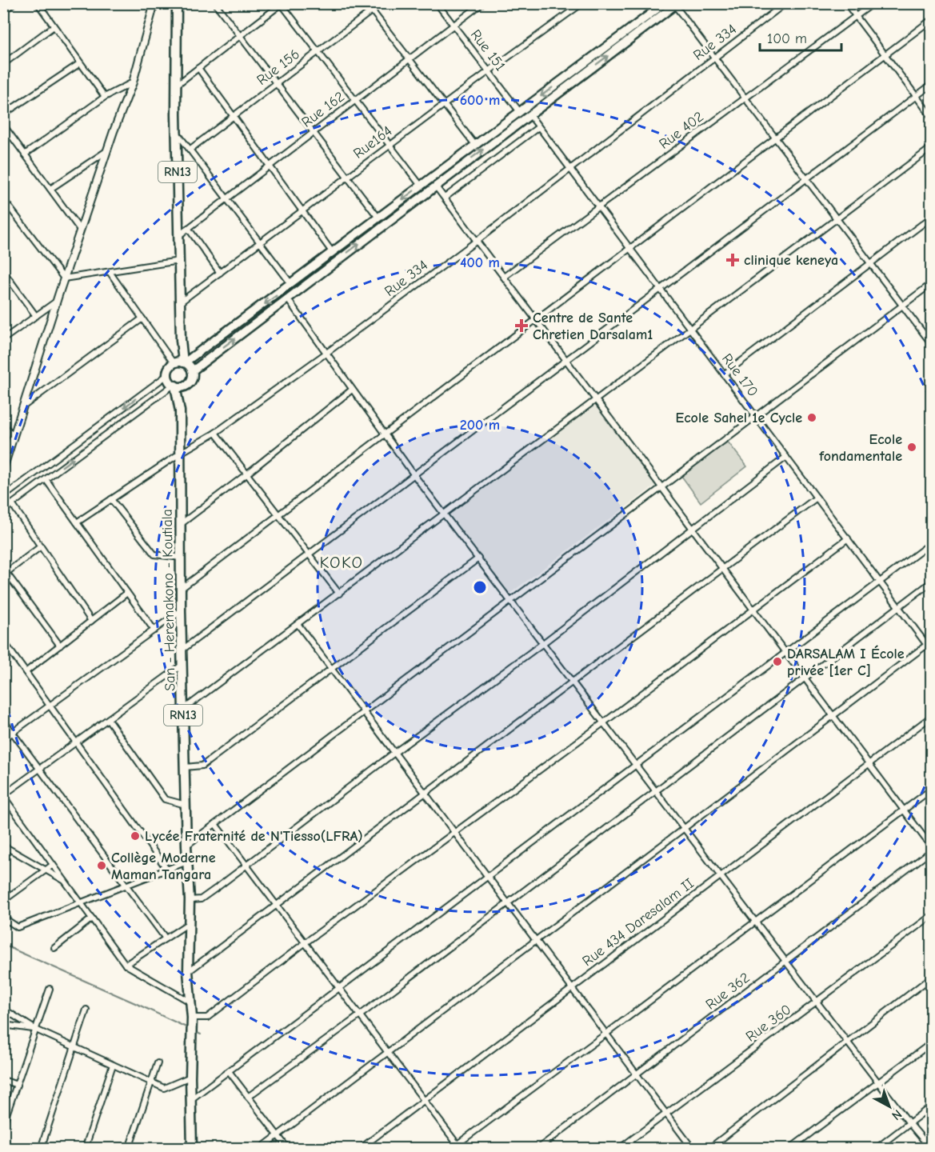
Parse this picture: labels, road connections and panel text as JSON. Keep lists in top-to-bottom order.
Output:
{
  "streets": {
    "main road": ["RN13", "San - Heremakono - Koutiala"],
    "street": [
      "Rue 334",
      "Rue 151",
      "Rue 156",
      "Rue 162",
      "Rue 402",
      "Rue164",
      "Rue 170",
      "Rue 434 Daresalam II",
      "Rue 362",
      "Rue 360"
    ]
  },
  "crossings": [
    ["Rue 334", "Rue 170"],
    ["Rue 334", "San - Heremakono - Koutiala"],
    ["Rue 151", "Rue 162"],
    ["Rue 151", "Rue164"],
    ["Rue 162", "RN13"],
    ["Rue 402", "Rue 170"],
    ["Rue164", "RN13"],
    ["RN13", "San - Heremakono - Koutiala"]
  ],
  "districts": ["KOKO"],
  "places": {
    "health": ["clinique keneya", "Centre de Sante Chretien Darsalam1"],
    "other": [
      "Ecole Sahel 1e Cycle",
      "Ecole fondamentale",
      "DARSALAM I École privée [1er C]",
      "Lycée Fraternité de N'Tiesso(LFRA)",
      "Collège Moderne Maman Tangara"
    ]
  },
  "scale_bar": "100 m",
  "north": "bottom right",
  "rings": ["600 m", "400 m", "200 m"]
}
